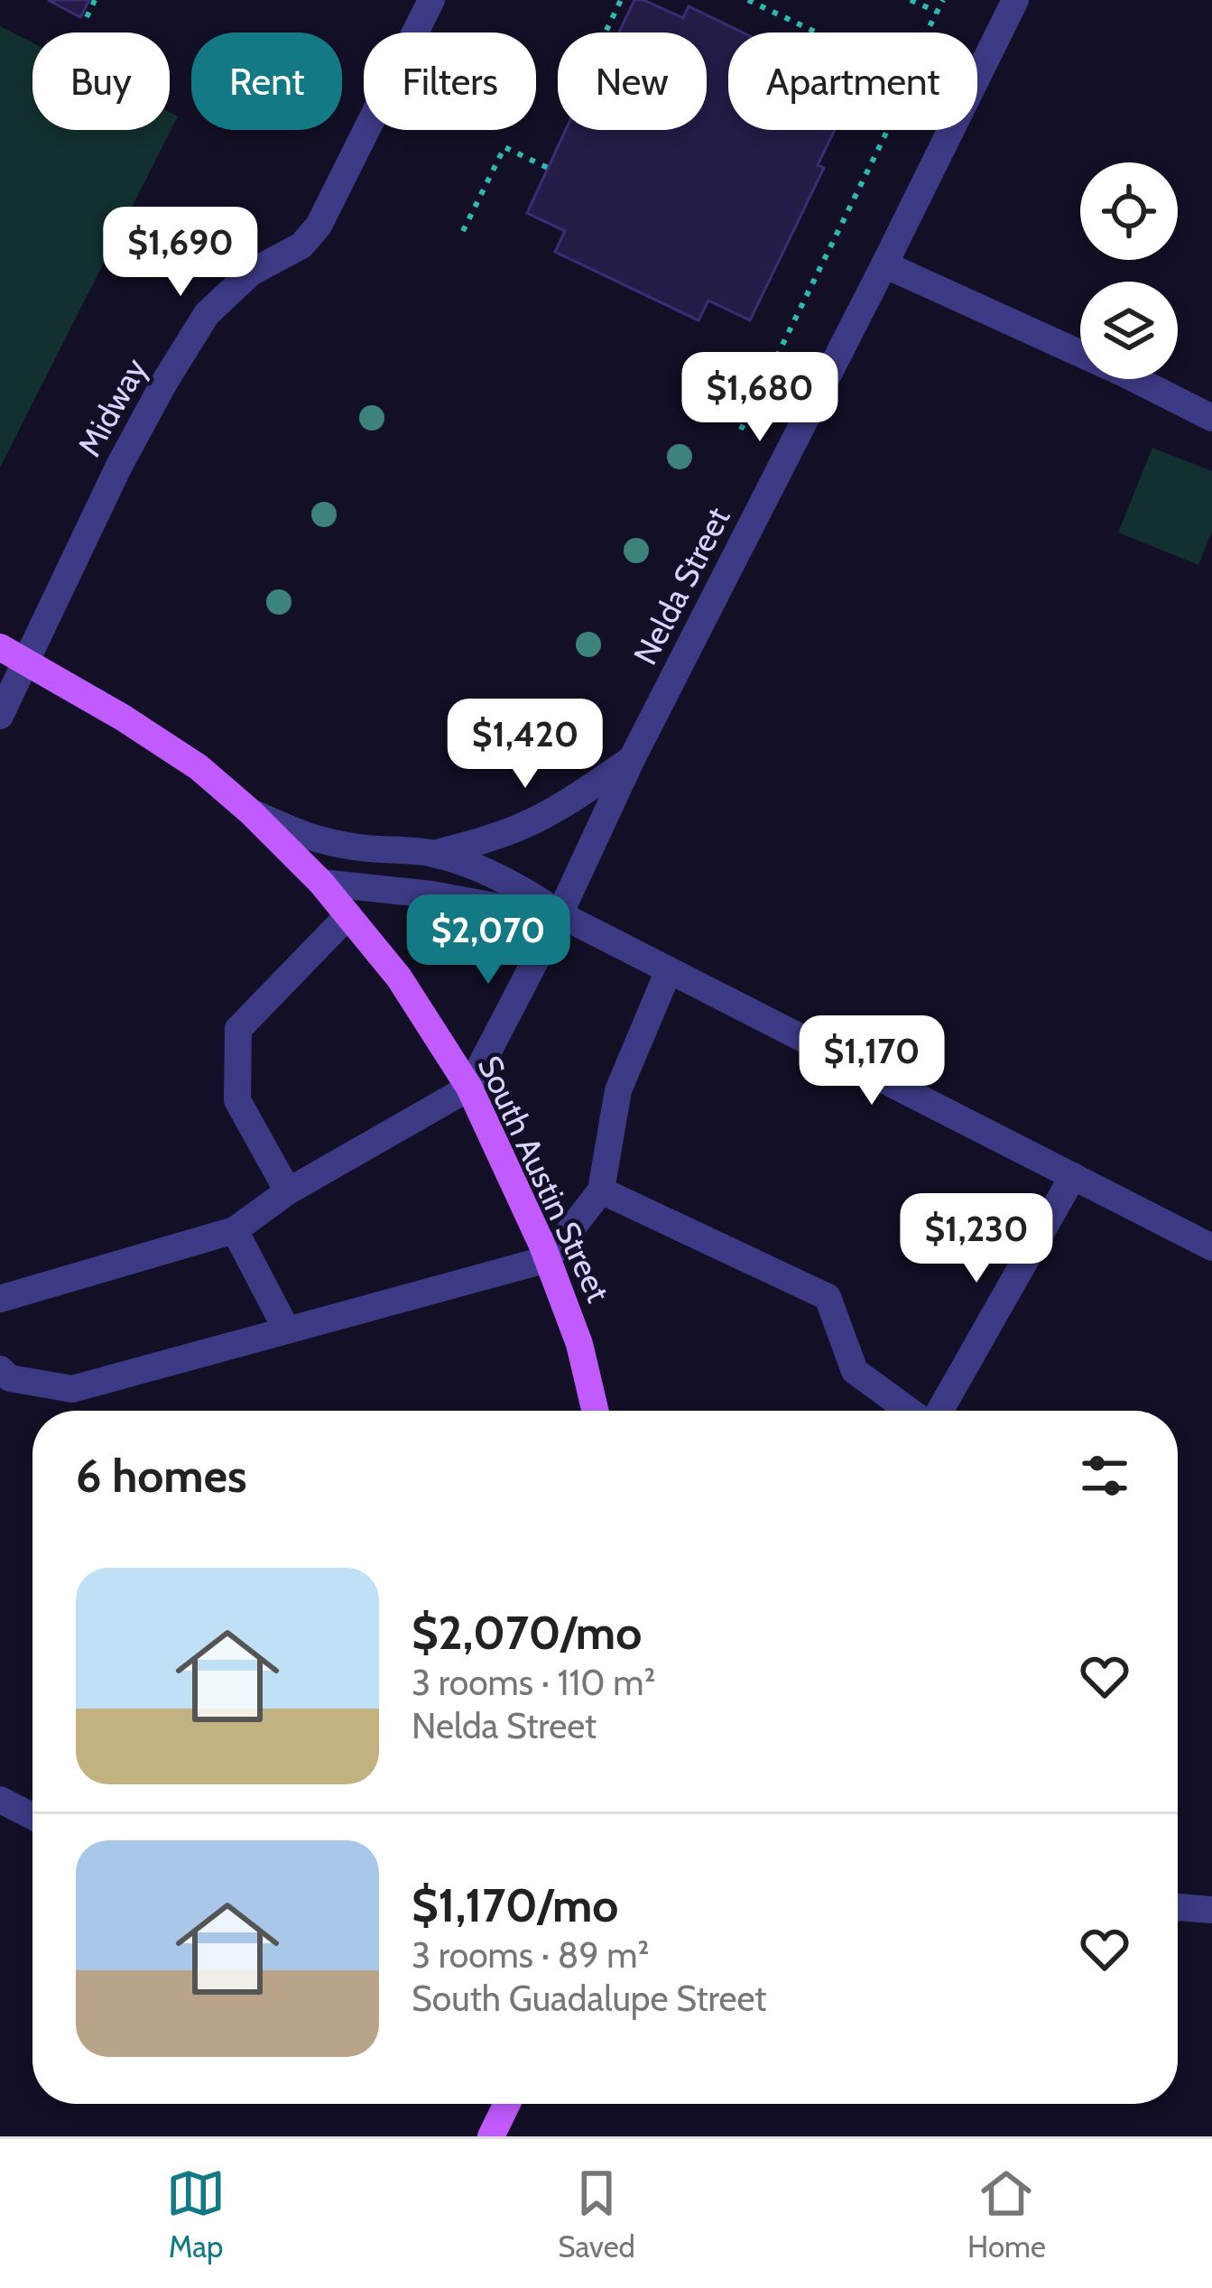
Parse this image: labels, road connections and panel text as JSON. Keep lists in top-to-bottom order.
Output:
{
  "streets": {
    "main road": ["South Austin Street"],
    "street": ["Midway", "Nelda Street"]
  },
  "crossings": [
    ["Midway", "South Austin Street"],
    ["Nelda Street", "South Austin Street"]
  ],
  "page": {
    "chip": [
      "Buy",
      "Rent",
      "Filters",
      "New",
      "Apartment"
    ],
    "price": [
      "$1,690",
      "$1,680",
      "$1,420",
      "$2,070",
      "$1,170",
      "$1,230"
    ],
    "heading": "6 homes",
    "list": [
      {
        "name": "$2,070/mo",
        "note": "3 rooms · 110 m² · Nelda Street"
      },
      {
        "name": "$1,170/mo",
        "note": "3 rooms · 89 m² · South Guadalupe Street"
      }
    ],
    "tabs": ["Map", "Saved", "Home"]
  }
}
